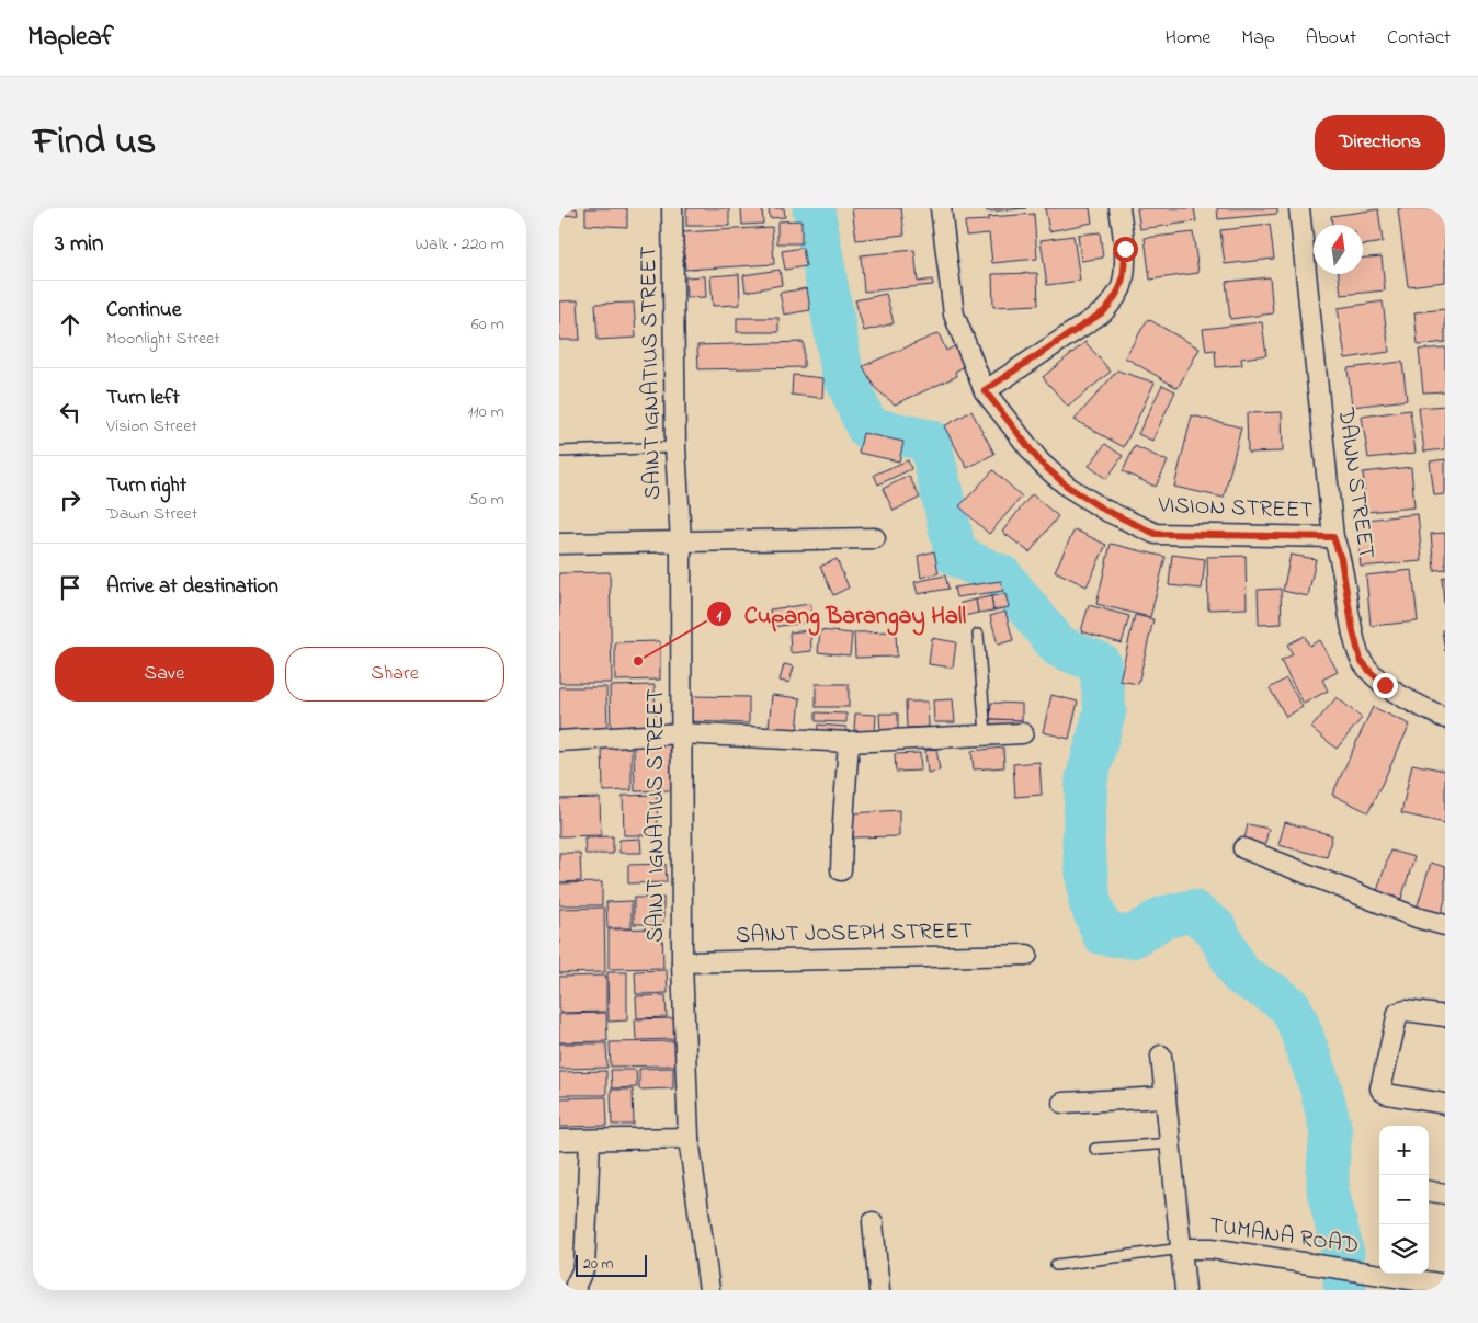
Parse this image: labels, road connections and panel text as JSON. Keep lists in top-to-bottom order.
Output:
{
  "streets": {
    "street": [
      "SAINT IGNATIUS STREET",
      "DAWN STREET",
      "VISION STREET",
      "SAINT JOSEPH STREET",
      "TUMANA ROAD"
    ]
  },
  "crossings": [
    ["SAINT IGNATIUS STREET", "SAINT JOSEPH STREET"],
    ["DAWN STREET", "VISION STREET"]
  ],
  "places": ["Cupang Barangay Hall"],
  "scale_bar": "20 m",
  "north": "top",
  "page": {
    "header": "Mapleaf",
    "nav": [
      "Home",
      "Map",
      "About",
      "Contact"
    ],
    "title": "Find us",
    "buttons": [
      "Directions",
      ["Save", "Share"]
    ],
    "heading": ["3 min", "Walk · 220 m"],
    "list": [
      ["Continue", "Moonlight Street", "60 m"],
      ["Turn left", "Vision Street", "110 m"],
      ["Turn right", "Dawn Street", "50 m"],
      "Arrive at destination"
    ],
    "map_buttons": ["+", "−"],
    "scale": "20 m"
  }
}
